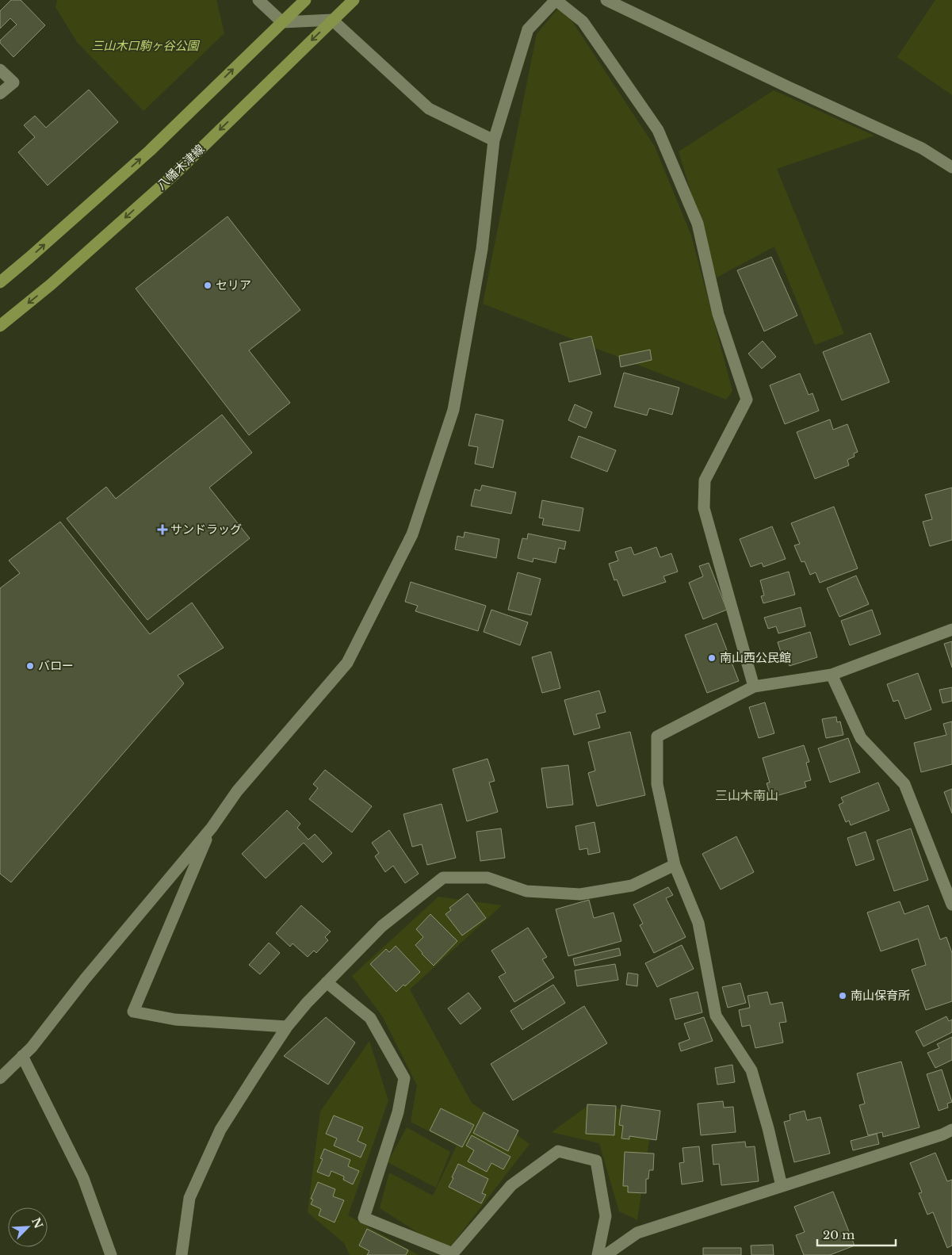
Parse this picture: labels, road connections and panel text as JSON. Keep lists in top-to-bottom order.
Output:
{
  "streets": {
    "main road": ["八幡木津線"]
  },
  "districts": ["三山木南山"],
  "parks": ["三山木口駒ヶ谷公園"],
  "places": {
    "other": [
      "セリア",
      "南山西公民館",
      "バロー",
      "南山保育所"
    ],
    "health": ["サンドラッグ"]
  },
  "scale_bar": "20 m",
  "north": "top right"
}
